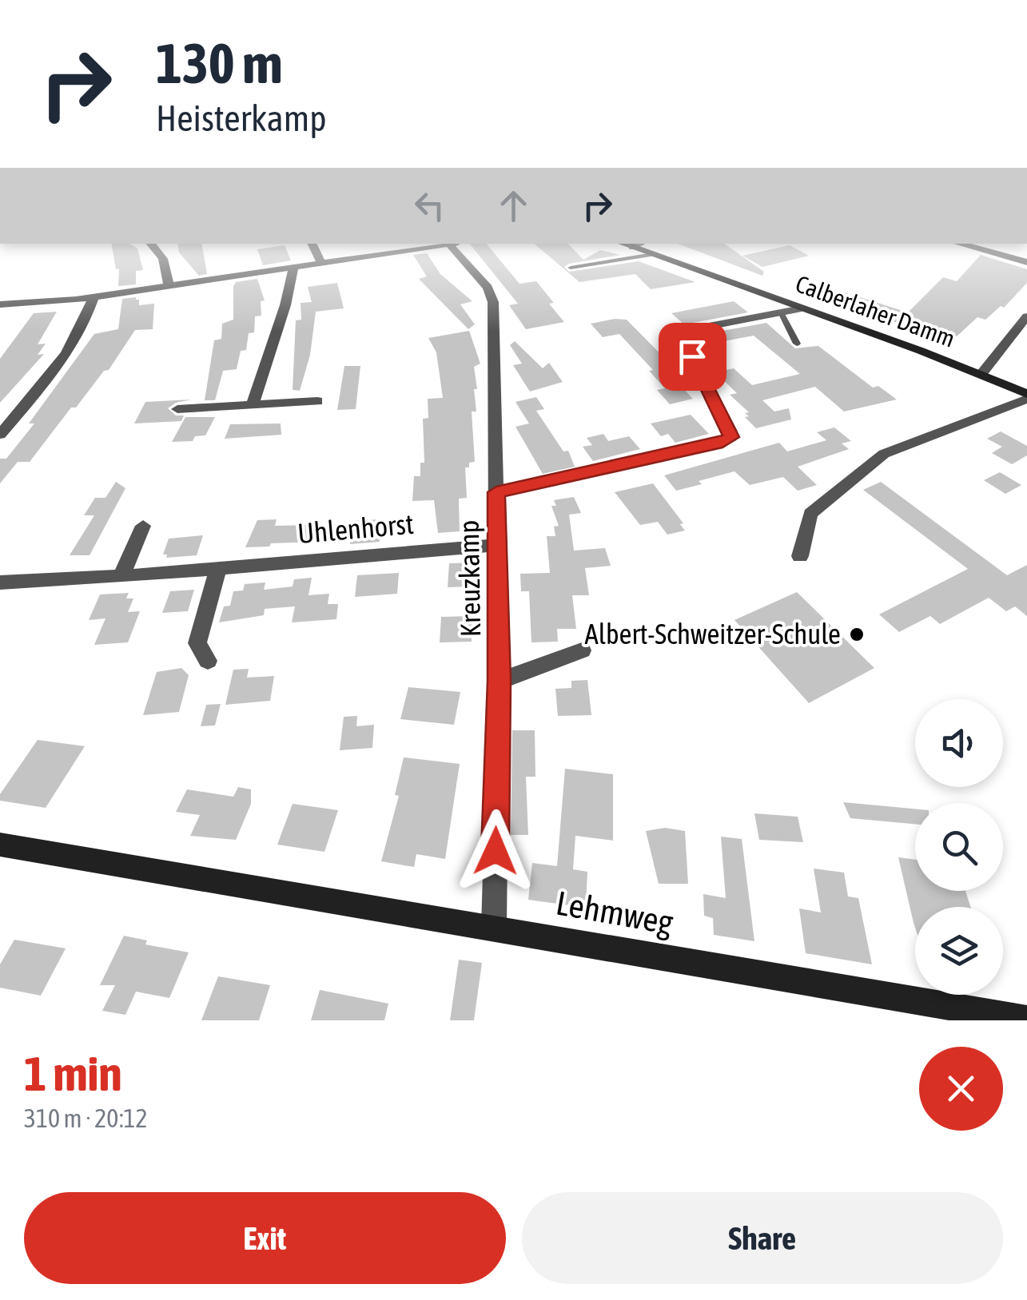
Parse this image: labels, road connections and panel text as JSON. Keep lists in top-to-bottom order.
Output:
{
  "streets": {
    "street": [
      "Calberlaher Damm",
      "Uhlenhorst",
      "Kreuzkamp",
      "Lehmweg"
    ]
  },
  "crossings": [
    ["Uhlenhorst", "Kreuzkamp"],
    ["Kreuzkamp", "Lehmweg"]
  ],
  "places": ["Albert-Schweitzer-Schule"],
  "page": {
    "turn": ["130 m", "Heisterkamp"],
    "heading": ["1 min", "310 m · 20:12"],
    "buttons": ["Exit", "Share"]
  }
}
